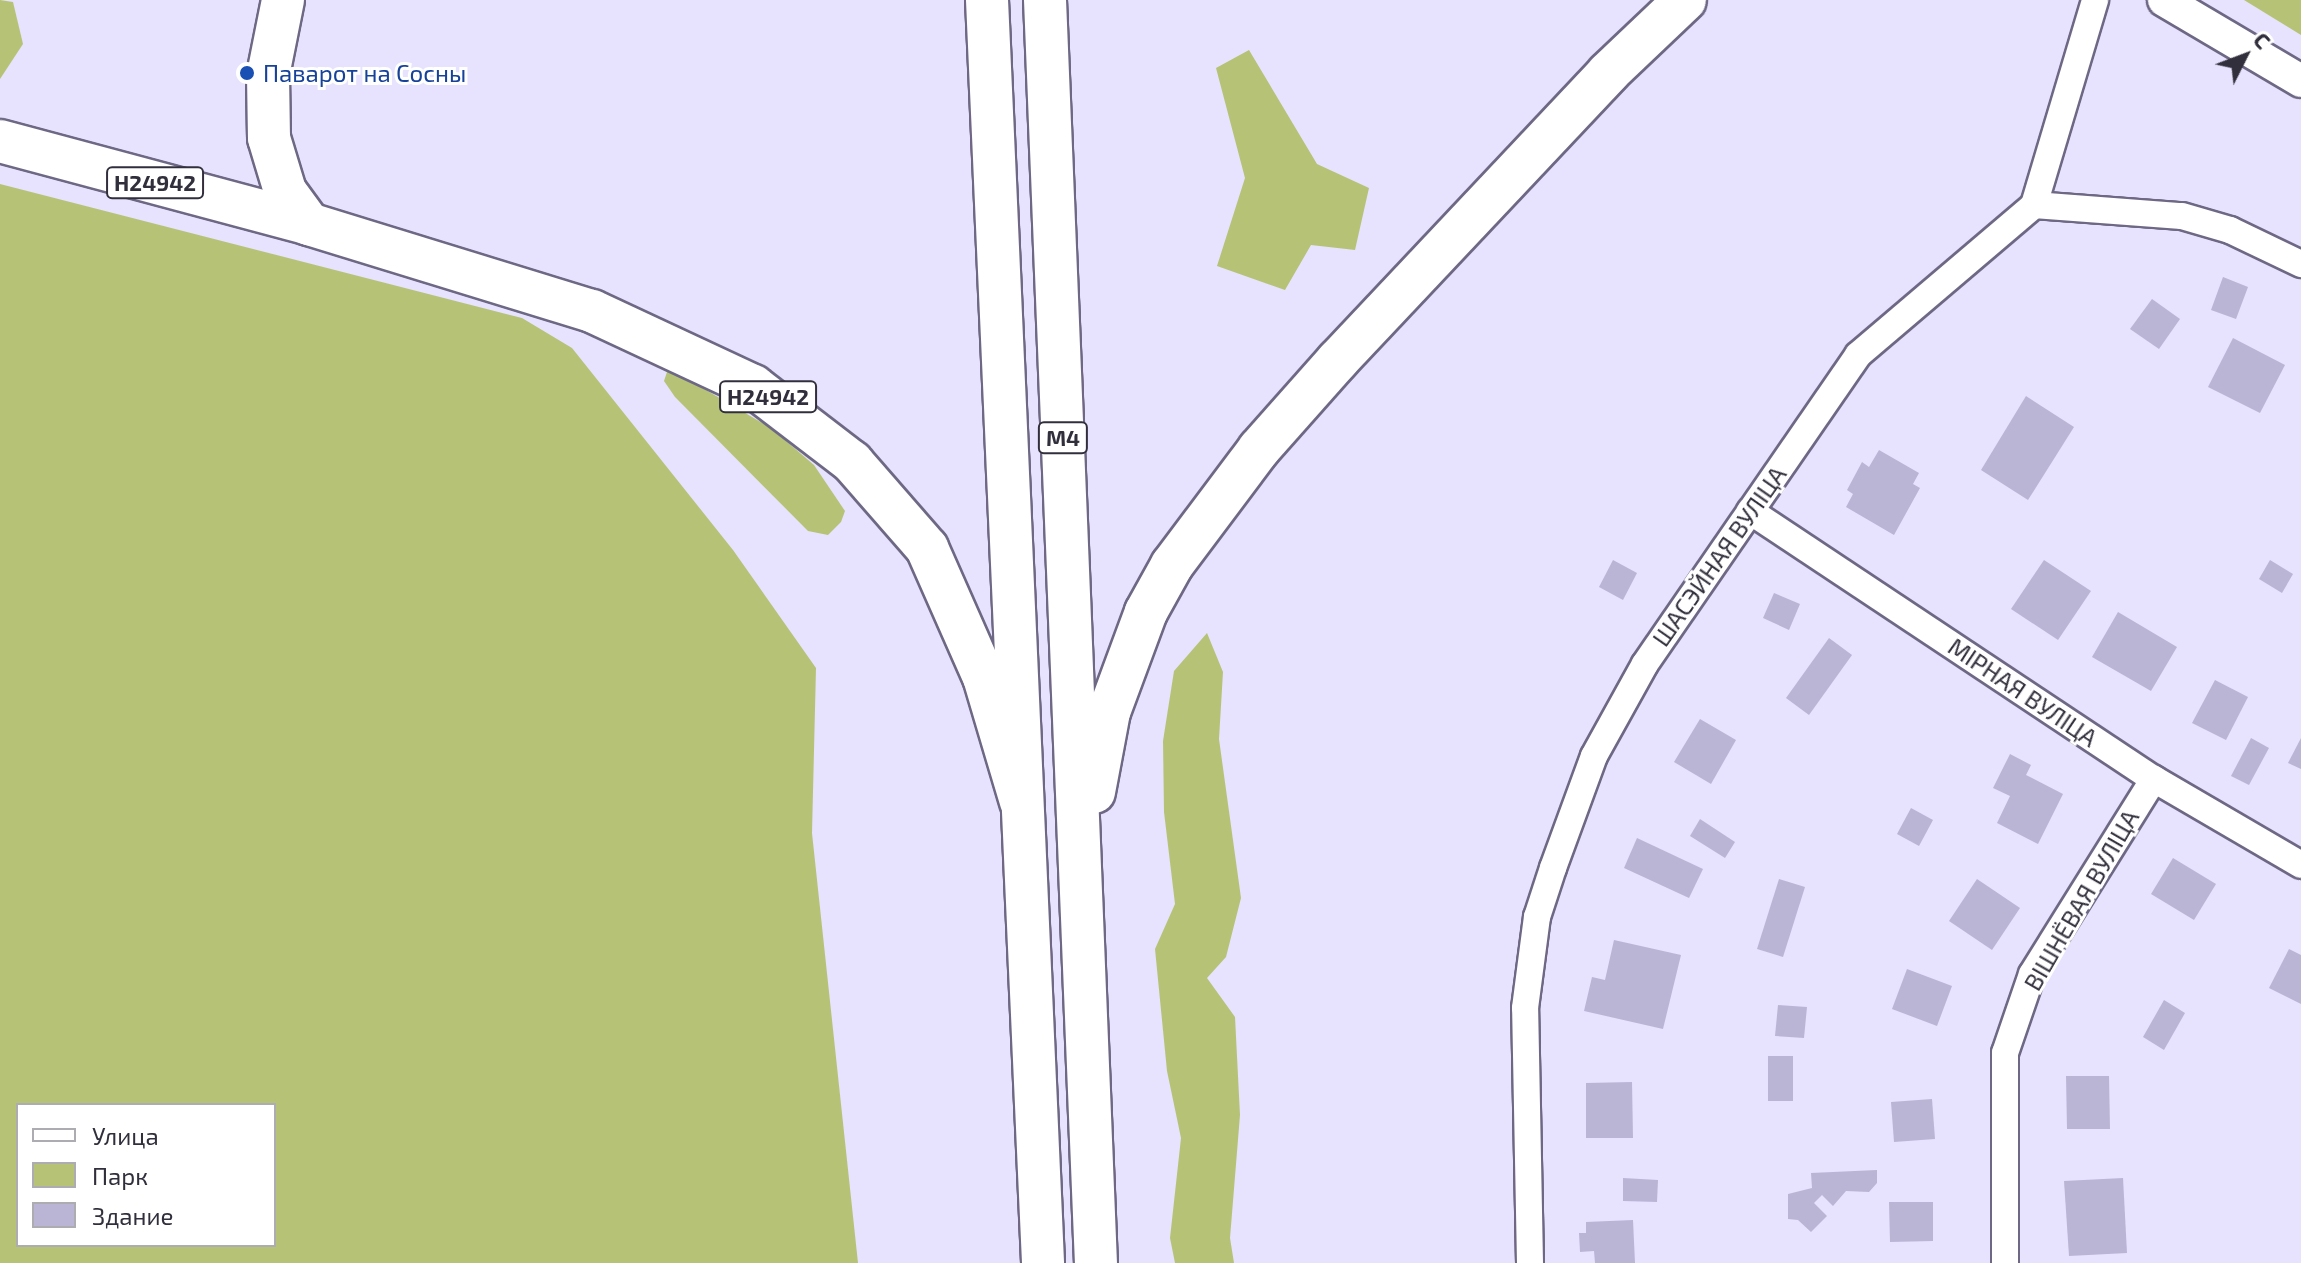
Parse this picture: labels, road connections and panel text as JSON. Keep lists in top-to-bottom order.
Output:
{
  "streets": {
    "highway": ["Н24942", "М4"],
    "street": ["ШАСЭЙНАЯ ВУЛІЦА", "МІРНАЯ ВУЛІЦА", "ВІШНЁВАЯ ВУЛІЦА"]
  },
  "crossings": [
    ["Н24942", "М4"],
    ["ШАСЭЙНАЯ ВУЛІЦА", "МІРНАЯ ВУЛІЦА"],
    ["МІРНАЯ ВУЛІЦА", "ВІШНЁВАЯ ВУЛІЦА"]
  ],
  "places": ["Паварот на Сосны"],
  "legend": ["Улица", "Парк", "Здание"],
  "north": "top right"
}
